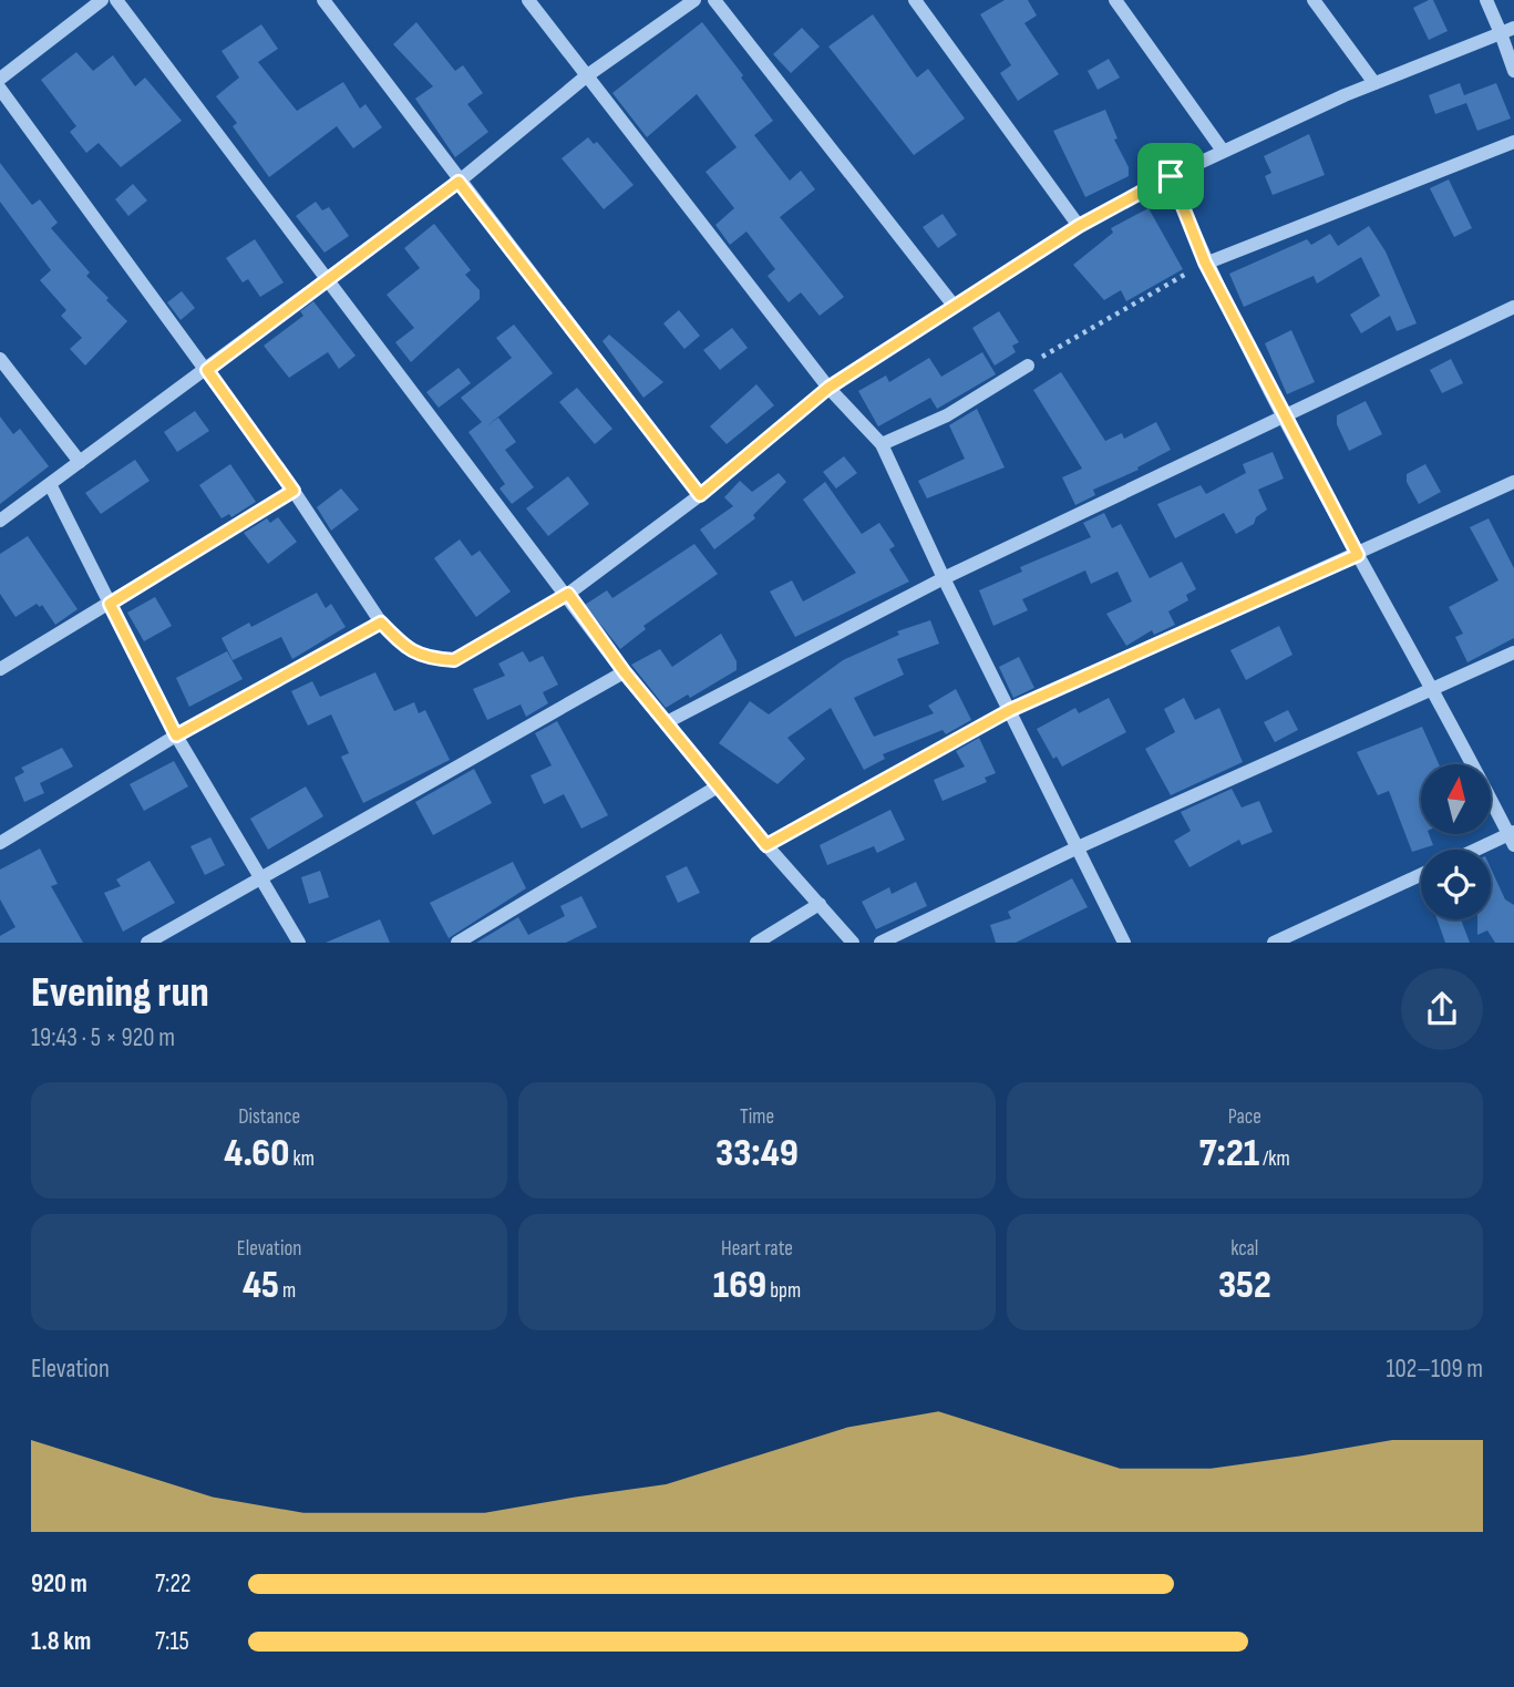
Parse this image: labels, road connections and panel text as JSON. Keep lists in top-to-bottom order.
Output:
{
  "north": "top",
  "page": {
    "heading": ["Evening run", "19:43 · 5 × 920 m"],
    "stats": [
      ["Distance", "4.60 km"],
      ["Time", "33:49"],
      ["Pace", "7:21 /km"],
      ["Elevation", "45 m"],
      ["Heart rate", "169 bpm"],
      ["kcal", "352"]
    ],
    "chart": ["Elevation", "102–109 m"],
    "list": [
      {
        "name": "920 m",
        "note": "7:22"
      },
      {
        "name": "1.8 km",
        "note": "7:15"
      }
    ]
  }
}
